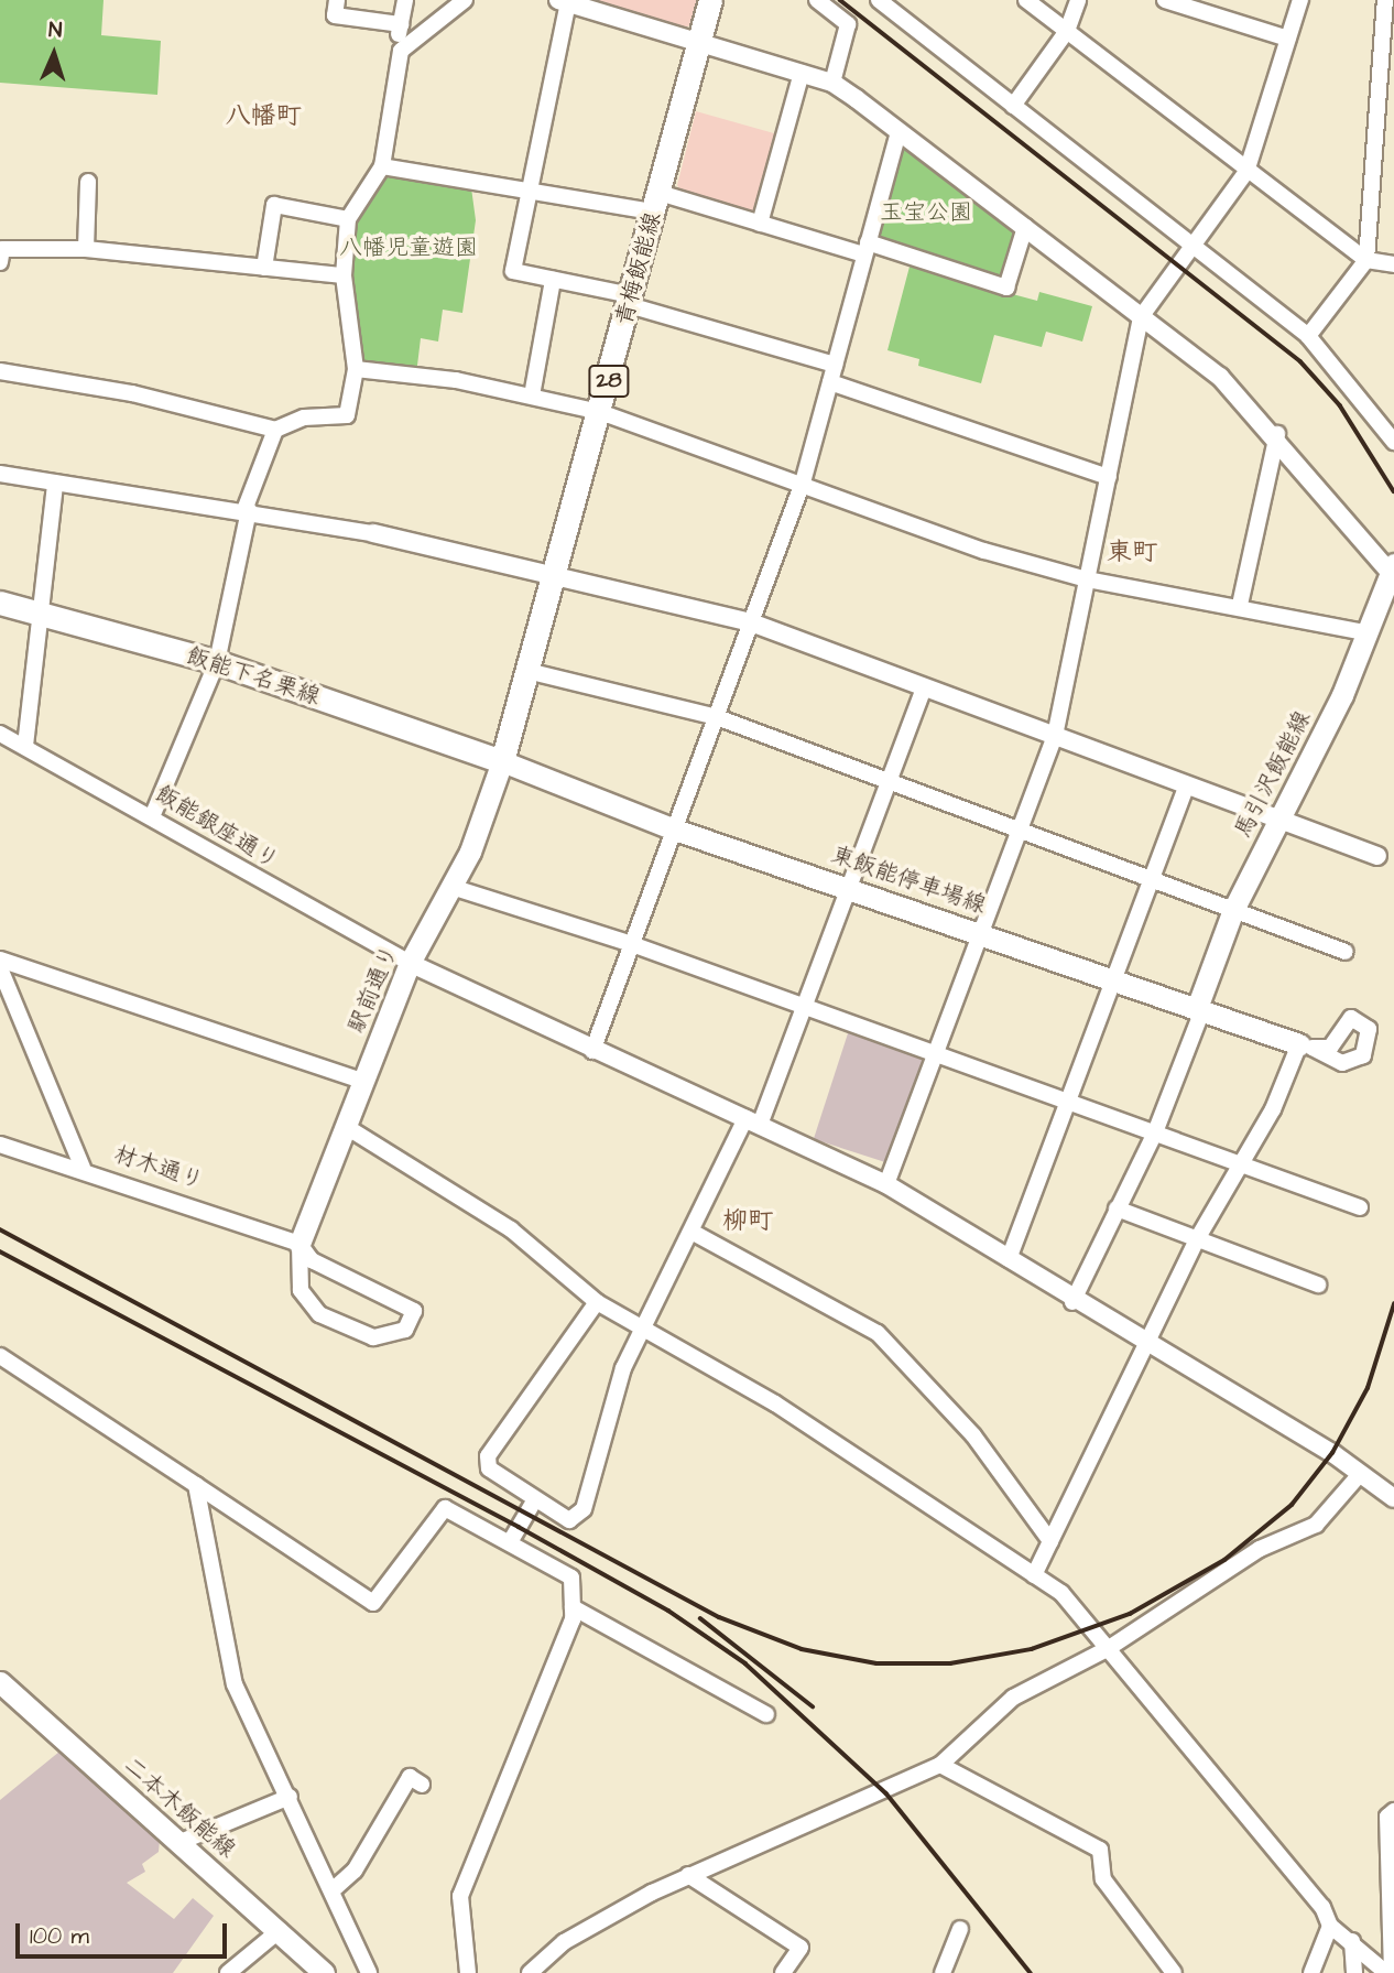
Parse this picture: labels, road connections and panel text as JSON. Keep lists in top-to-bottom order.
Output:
{
  "streets": {
    "main road": [
      "青梅飯能線",
      "28",
      "飯能下名栗線",
      "馬引沢飯能線",
      "東飯能停車場線",
      "駅前通り",
      "二本木飯能線"
    ],
    "street": ["飯能銀座通り", "材木通り"]
  },
  "crossings": [
    ["青梅飯能線", "飯能下名栗線"],
    ["青梅飯能線", "東飯能停車場線"],
    ["青梅飯能線", "駅前通り"],
    ["飯能下名栗線", "東飯能停車場線"],
    ["飯能下名栗線", "駅前通り"],
    ["馬引沢飯能線", "東飯能停車場線"],
    ["飯能銀座通り", "駅前通り"],
    ["東飯能停車場線", "駅前通り"],
    ["駅前通り", "材木通り"]
  ],
  "districts": ["八幡町", "東町", "柳町"],
  "parks": ["玉宝公園", "八幡児童遊園"],
  "scale_bar": "100 m",
  "north": "top"
}
